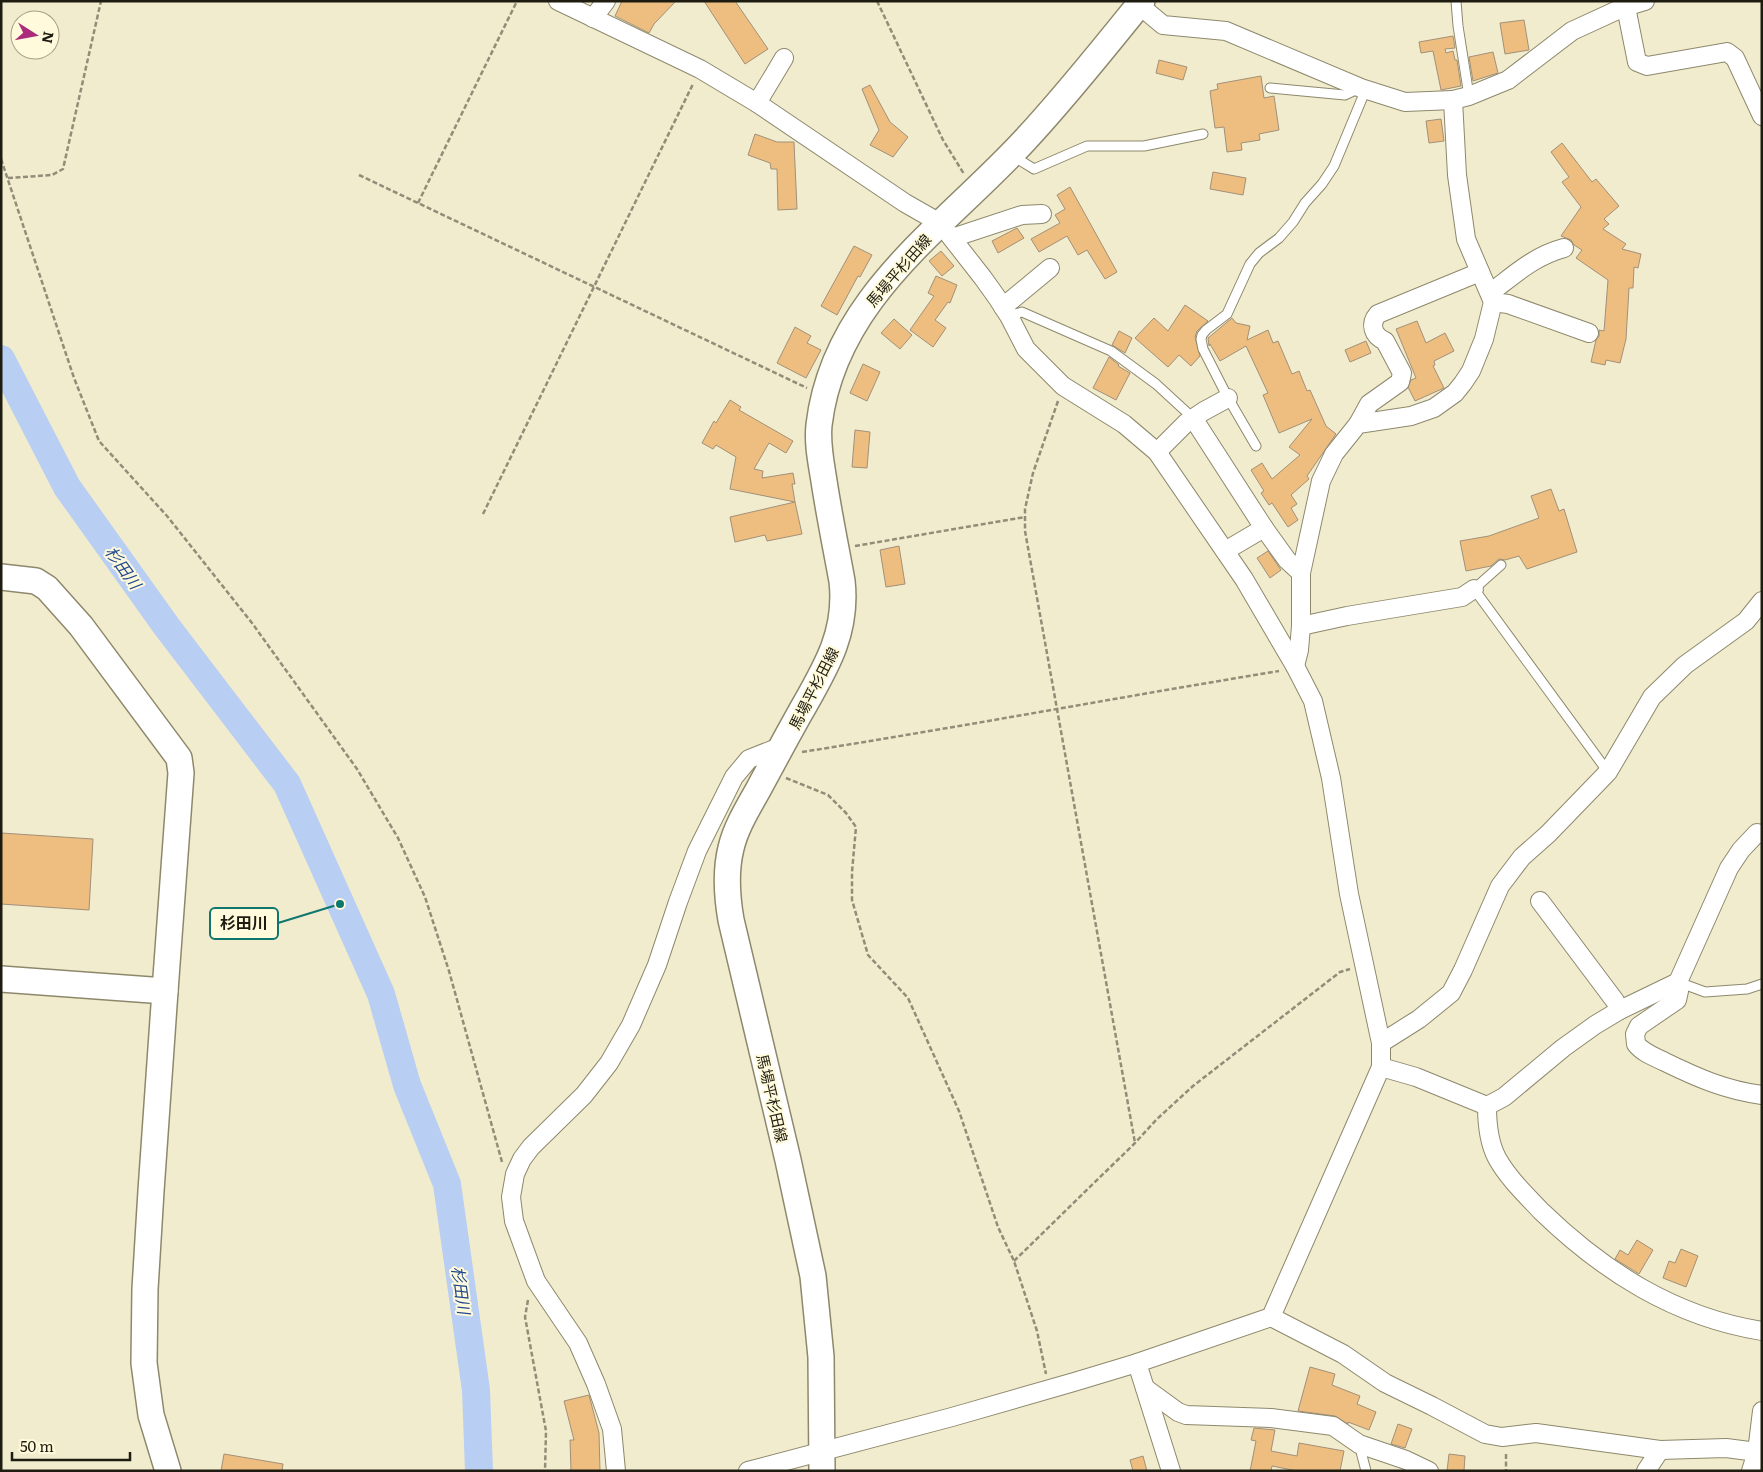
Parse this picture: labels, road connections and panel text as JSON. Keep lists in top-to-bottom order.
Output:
{
  "streets": {
    "main road": ["馬場平杉田線"]
  },
  "water": ["杉田川"],
  "places": ["杉田川"],
  "scale_bar": "50 m",
  "north": "right"
}
